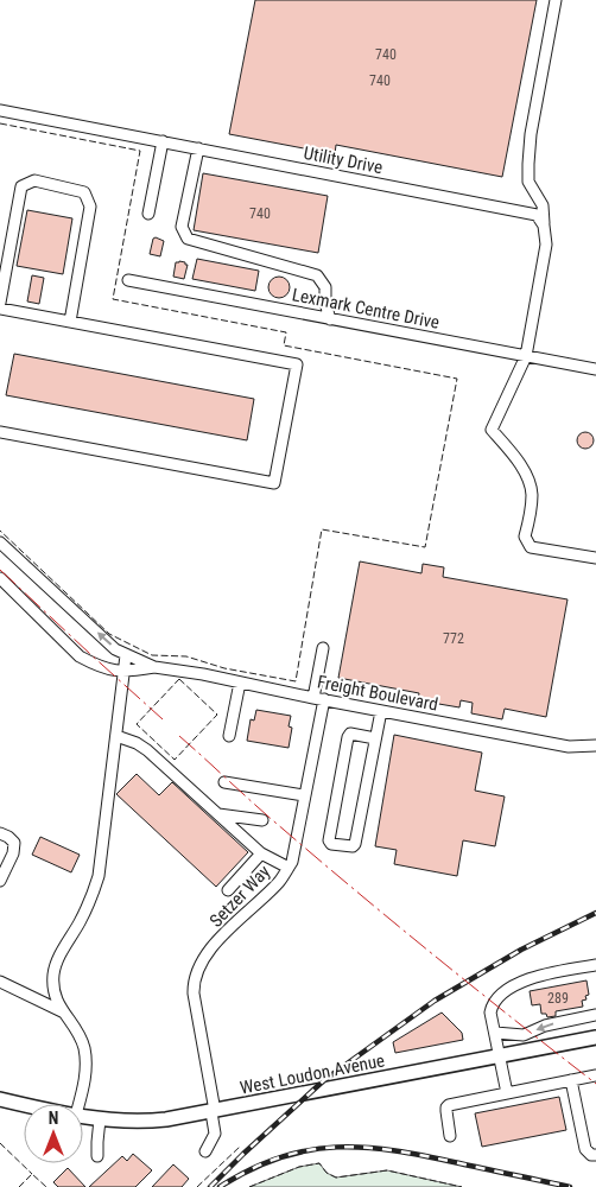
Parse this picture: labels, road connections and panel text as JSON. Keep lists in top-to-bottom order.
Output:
{
  "streets": {
    "main road": ["West Loudon Avenue"],
    "lane": [
      "Utility Drive",
      "Lexmark Centre Drive",
      "Freight Boulevard",
      "Setzer Way"
    ]
  },
  "crossings": [
    ["Freight Boulevard", "Setzer Way"],
    ["Setzer Way", "West Loudon Avenue"]
  ],
  "house_numbers": [
    "740",
    "740",
    "740",
    "772",
    "289"
  ],
  "north": "top"
}
